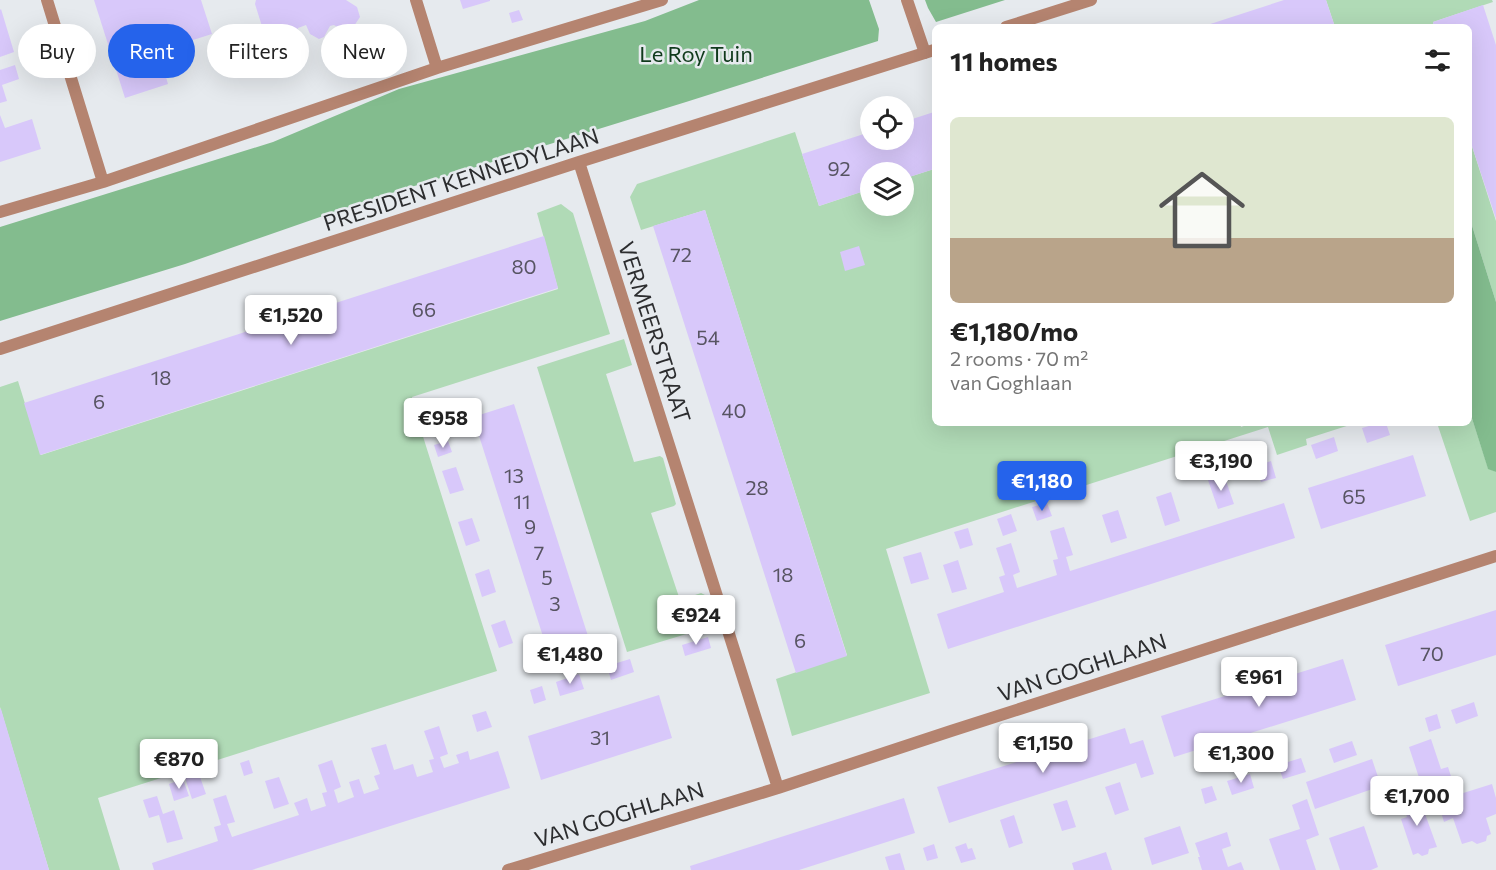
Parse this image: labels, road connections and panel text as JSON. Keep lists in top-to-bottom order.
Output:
{
  "streets": {
    "street": ["PRESIDENT KENNEDYLAAN", "VERMEERSTRAAT", "VAN GOGHLAAN"]
  },
  "crossings": [
    ["PRESIDENT KENNEDYLAAN", "VERMEERSTRAAT"],
    ["VERMEERSTRAAT", "VAN GOGHLAAN"]
  ],
  "parks": ["Le Roy Tuin"],
  "house_numbers": [
    "92",
    "72",
    "80",
    "66",
    "54",
    "18",
    "6",
    "40",
    "13",
    "28",
    "65",
    "11",
    "9",
    "7",
    "18",
    "5",
    "3",
    "6",
    "70",
    "31"
  ],
  "page": {
    "chip": [
      "Buy",
      "Rent",
      "Filters",
      "New"
    ],
    "heading": "11 homes",
    "list": [
      {
        "name": "€1,180/mo",
        "note": "2 rooms · 70 m² · van Goghlaan"
      }
    ],
    "price": [
      "€1,520",
      "€958",
      "€3,190",
      "€1,180",
      "€924",
      "€1,480",
      "€961",
      "€1,150",
      "€1,300",
      "€870",
      "€1,700"
    ]
  }
}
